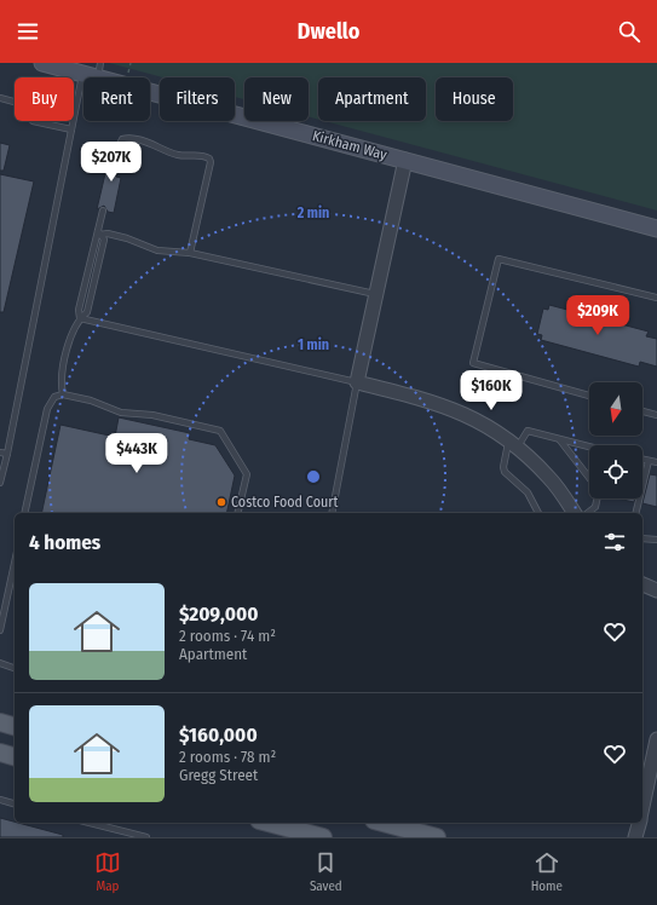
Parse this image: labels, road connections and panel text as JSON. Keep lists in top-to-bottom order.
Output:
{
  "streets": {
    "main road": ["Kirkham Way"]
  },
  "places": ["Costco Food Court"],
  "north": "bottom",
  "page": {
    "header": "Dwello",
    "chip": [
      "Buy",
      "Rent",
      "Filters",
      "New",
      "Apartment",
      "House"
    ],
    "price": [
      "$207K",
      "$209K",
      "$160K",
      "$443K"
    ],
    "heading": "4 homes",
    "list": [
      {
        "name": "$209,000",
        "note": "2 rooms · 74 m² · Apartment"
      },
      {
        "name": "$160,000",
        "note": "2 rooms · 78 m² · Gregg Street"
      }
    ],
    "tabs": ["Map", "Saved", "Home"]
  },
  "rings": ["2 min", "1 min"]
}
